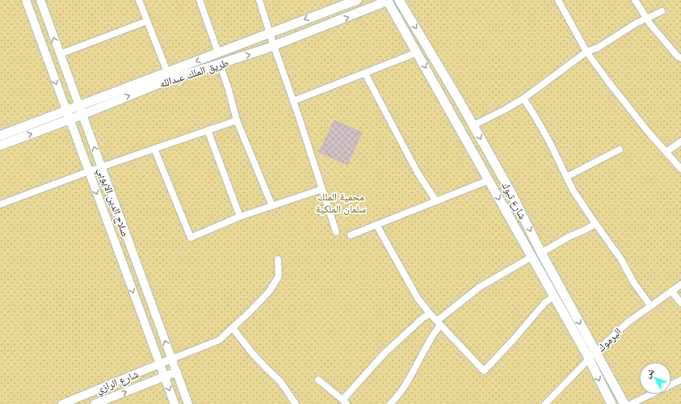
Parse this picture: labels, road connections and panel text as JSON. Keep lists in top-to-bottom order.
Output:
{
  "streets": {
    "main road": ["طريق الملك عبدالله", "شارع تبوك"],
    "street": ["صلاح الدين الايوبي", "اليرموك", "شارع الرازي"]
  },
  "crossings": [
    ["طريق الملك عبدالله", "شارع تبوك"],
    ["طريق الملك عبدالله", "صلاح الدين الايوبي"],
    ["شارع تبوك", "اليرموك"],
    ["صلاح الدين الايوبي", "شارع الرازي"]
  ],
  "parks": ["محمية الملك سلمان الملكية"],
  "north": "top left"
}
